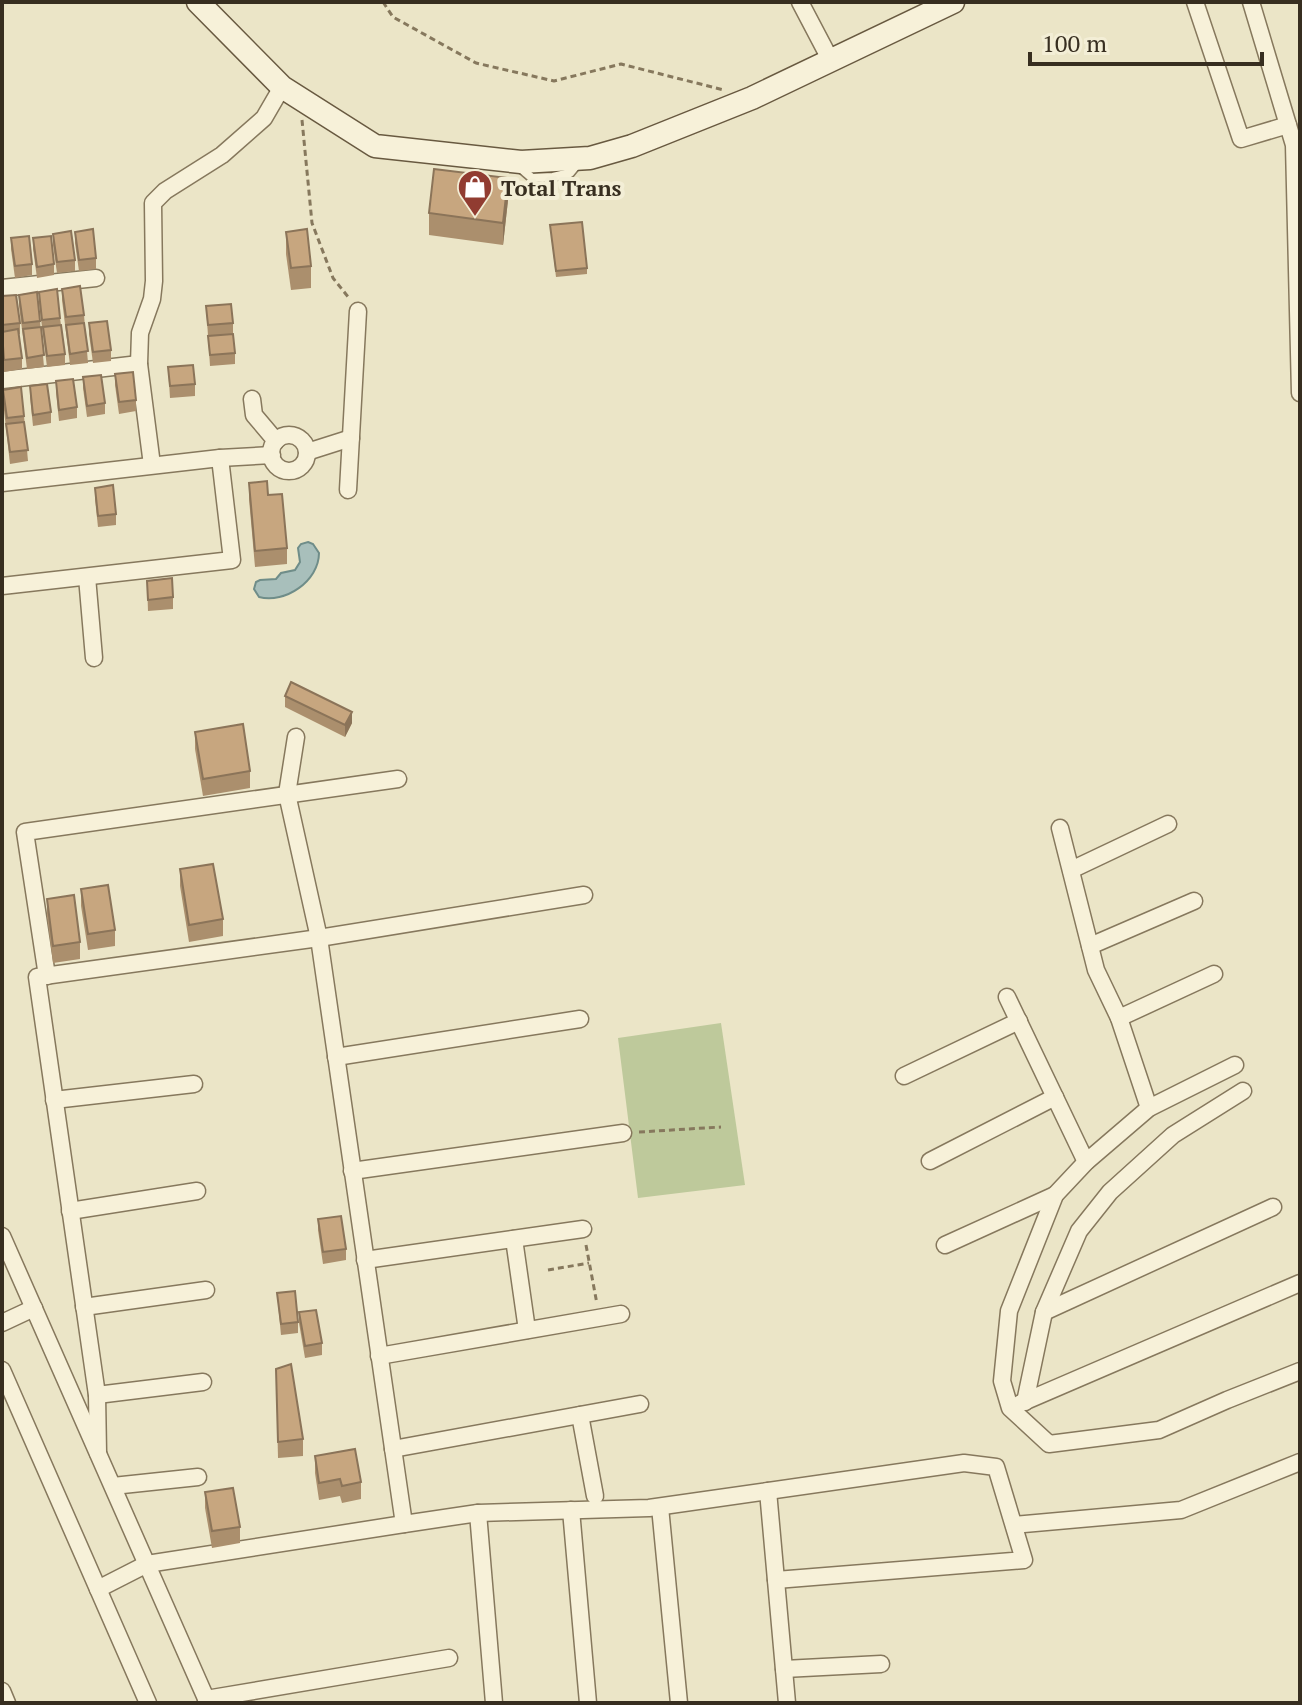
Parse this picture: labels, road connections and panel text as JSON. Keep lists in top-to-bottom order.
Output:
{
  "places": {
    "shop": ["Total Trans"]
  },
  "scale_bar": "100 m"
}
